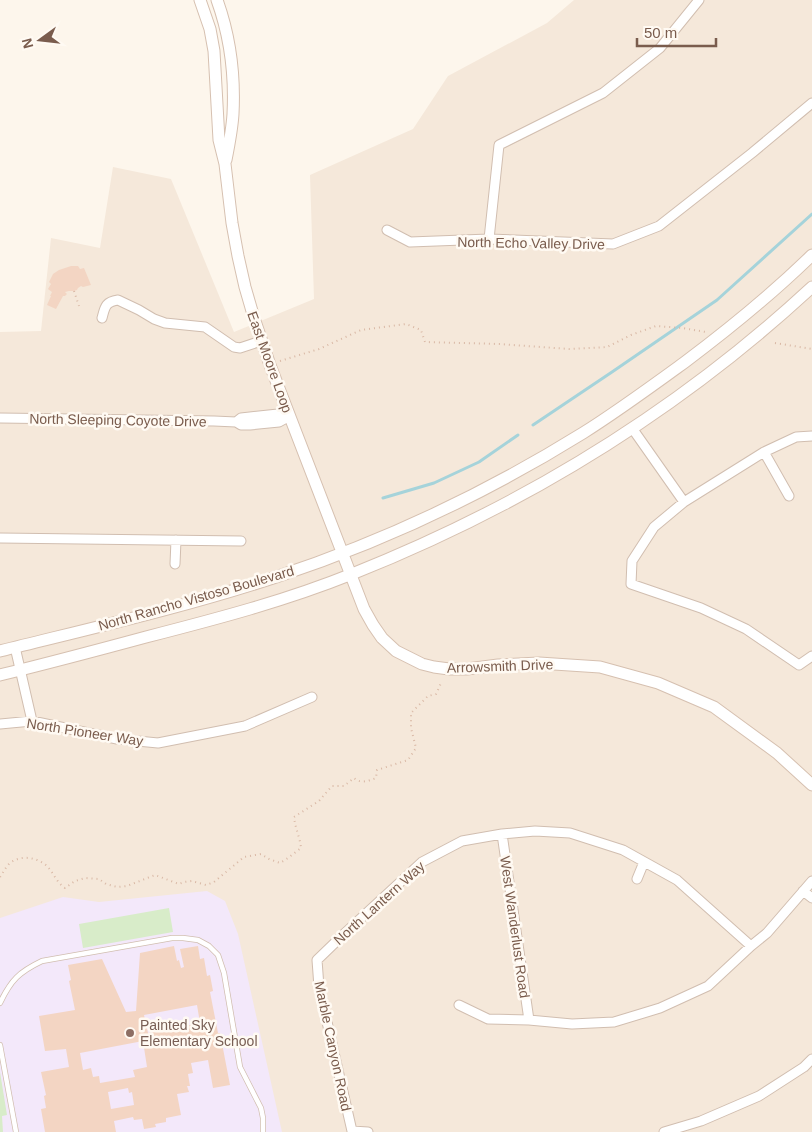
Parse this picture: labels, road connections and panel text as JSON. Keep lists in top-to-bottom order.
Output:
{
  "streets": {
    "main road": ["East Moore Loop", "North Rancho Vistoso Boulevard", "Arrowsmith Drive"],
    "street": [
      "North Echo Valley Drive",
      "North Sleeping Coyote Drive",
      "North Pioneer Way",
      "North Lantern Way",
      "West Wanderlust Road",
      "Marble Canyon Road"
    ]
  },
  "crossings": [
    ["East Moore Loop", "North Sleeping Coyote Drive"],
    ["East Moore Loop", "North Rancho Vistoso Boulevard"],
    ["East Moore Loop", "Arrowsmith Drive"],
    ["North Rancho Vistoso Boulevard", "Arrowsmith Drive"],
    ["North Lantern Way", "West Wanderlust Road"],
    ["North Lantern Way", "Marble Canyon Road"]
  ],
  "places": ["Painted Sky Elementary School"],
  "scale_bar": "50 m",
  "north": "left"
}
